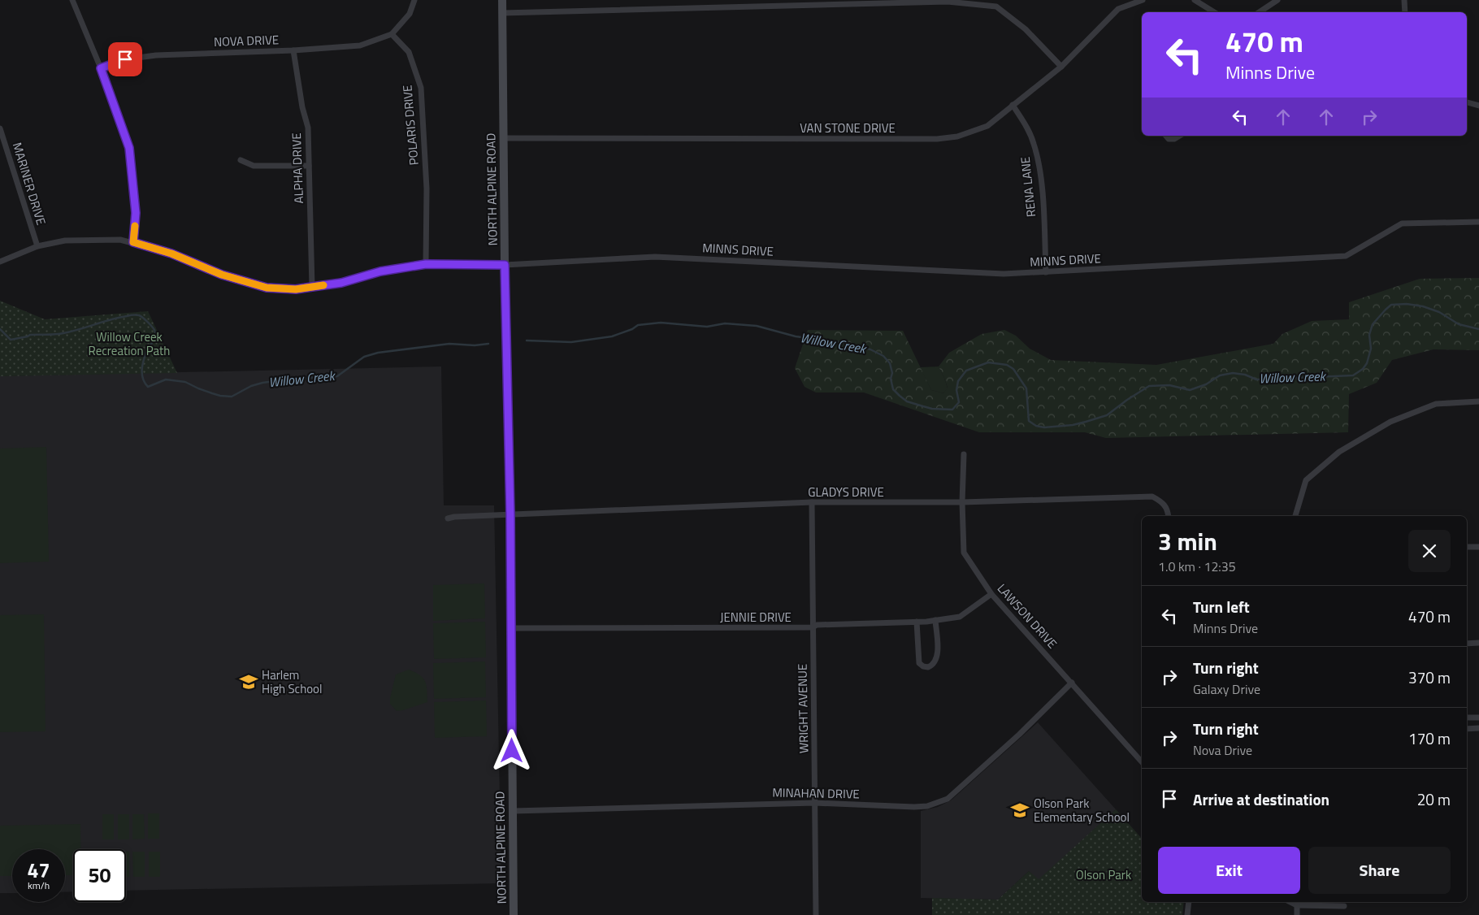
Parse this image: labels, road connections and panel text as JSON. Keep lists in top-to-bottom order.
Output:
{
  "streets": {
    "main road": ["NORTH ALPINE ROAD"],
    "street": [
      "NOVA DRIVE",
      "POLARIS DRIVE",
      "VAN STONE DRIVE",
      "ALPHA DRIVE",
      "MARINER DRIVE",
      "RENA LANE",
      "MINNS DRIVE",
      "GLADYS DRIVE",
      "LAWSON DRIVE",
      "JENNIE DRIVE",
      "WRIGHT AVENUE",
      "MINAHAN DRIVE"
    ]
  },
  "crossings": [
    ["NOVA DRIVE", "POLARIS DRIVE"],
    ["NOVA DRIVE", "ALPHA DRIVE"],
    ["POLARIS DRIVE", "MINNS DRIVE"],
    ["VAN STONE DRIVE", "RENA LANE"],
    ["VAN STONE DRIVE", "NORTH ALPINE ROAD"],
    ["ALPHA DRIVE", "MINNS DRIVE"],
    ["MARINER DRIVE", "MINNS DRIVE"],
    ["RENA LANE", "MINNS DRIVE"],
    ["NORTH ALPINE ROAD", "MINNS DRIVE"],
    ["NORTH ALPINE ROAD", "GLADYS DRIVE"],
    ["NORTH ALPINE ROAD", "JENNIE DRIVE"],
    ["NORTH ALPINE ROAD", "MINAHAN DRIVE"],
    ["GLADYS DRIVE", "LAWSON DRIVE"],
    ["GLADYS DRIVE", "WRIGHT AVENUE"],
    ["LAWSON DRIVE", "JENNIE DRIVE"],
    ["LAWSON DRIVE", "MINAHAN DRIVE"],
    ["JENNIE DRIVE", "WRIGHT AVENUE"],
    ["WRIGHT AVENUE", "MINAHAN DRIVE"]
  ],
  "water": ["Willow Creek"],
  "parks": ["Willow Creek Recreation Path", "Olson Park"],
  "places": {
    "school or university": ["Harlem High School", "Olson Park Elementary School"]
  },
  "page": {
    "turn": ["470 m", "Minns Drive"],
    "heading": ["3 min", "1.0 km · 12:35"],
    "list": [
      {
        "name": "Turn left",
        "note": "Minns Drive",
        "value": "470 m"
      },
      {
        "name": "Turn right",
        "note": "Galaxy Drive",
        "value": "370 m"
      },
      {
        "name": "Turn right",
        "note": "Nova Drive",
        "value": "170 m"
      },
      {
        "name": "Arrive at destination",
        "value": "20 m"
      }
    ],
    "buttons": ["Exit", "Share"],
    "speed": "47 km/h",
    "limit": "50"
  }
}
